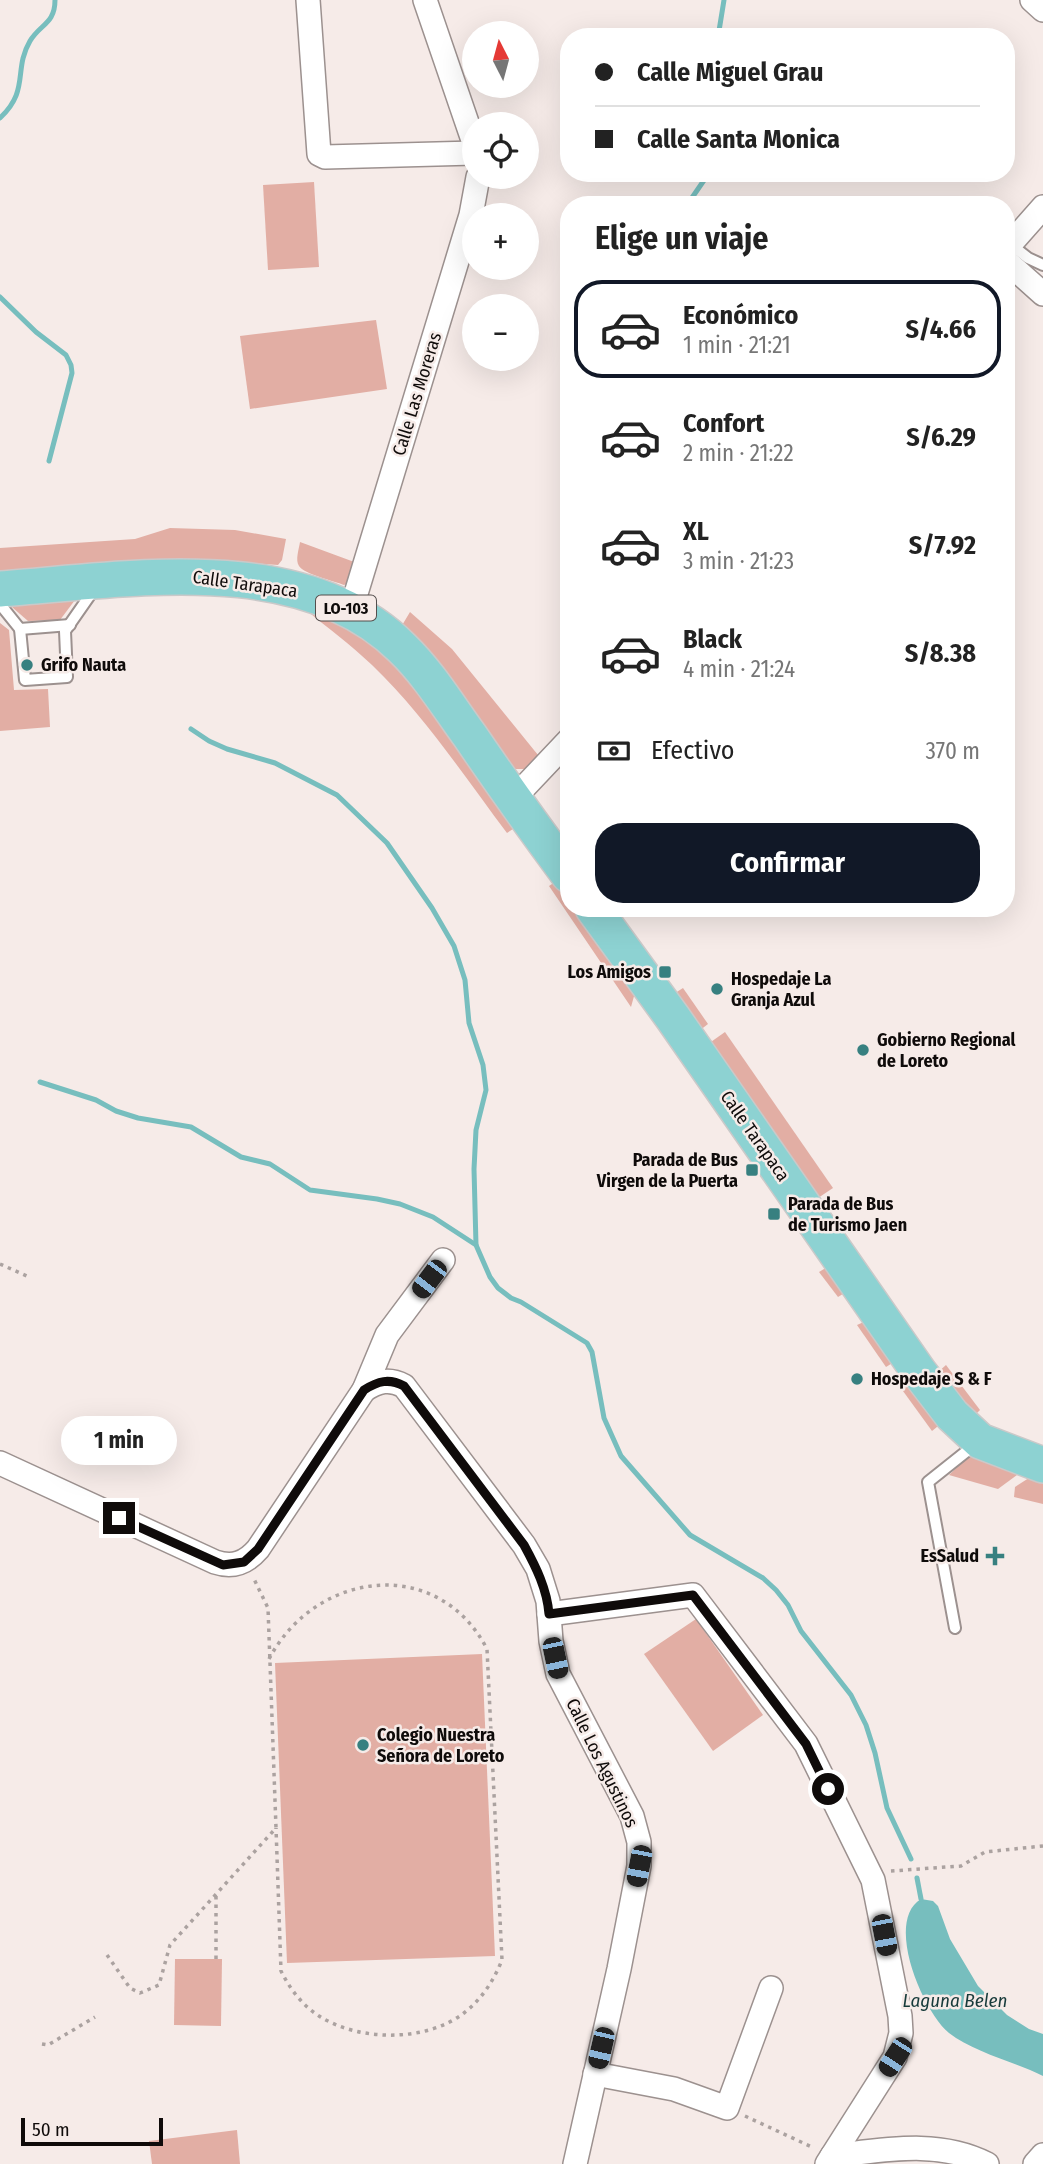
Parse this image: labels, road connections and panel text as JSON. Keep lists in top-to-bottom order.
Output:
{
  "streets": {
    "main road": ["Calle Tarapaca", "LO-103"],
    "street": ["Calle Las Moreras", "Calle Los Agustinos"]
  },
  "crossings": [
    ["Calle Las Moreras", "Calle Tarapaca"]
  ],
  "water": ["Laguna Belen"],
  "places": {
    "other": [
      "Grifo Nauta",
      "Hospedaje La Granja Azul",
      "Gobierno Regional de Loreto",
      "Hospedaje S & F",
      "Colegio Nuestra Señora de Loreto"
    ],
    "transit": ["Los Amigos", "Parada de Bus Virgen de la Puerta", "Parada de Bus de Turismo Jaen"],
    "health": ["EsSalud"]
  },
  "scale_bar": "50 m",
  "north": "top",
  "page": {
    "map_buttons": ["+", "−"],
    "banner": ["Calle Miguel Grau", "Calle Santa Monica"],
    "heading": "Elige un viaje",
    "list": [
      {
        "name": "Económico",
        "note": "1 min · 21:21",
        "value": "S/4.66"
      },
      {
        "name": "Confort",
        "note": "2 min · 21:22",
        "value": "S/6.29"
      },
      {
        "name": "XL",
        "note": "3 min · 21:23",
        "value": "S/7.92"
      },
      {
        "name": "Black",
        "note": "4 min · 21:24",
        "value": "S/8.38"
      }
    ],
    "pay": ["Efectivo", "370 m"],
    "buttons": "Confirmar",
    "bubble": "1 min",
    "scale": "50 m"
  }
}
